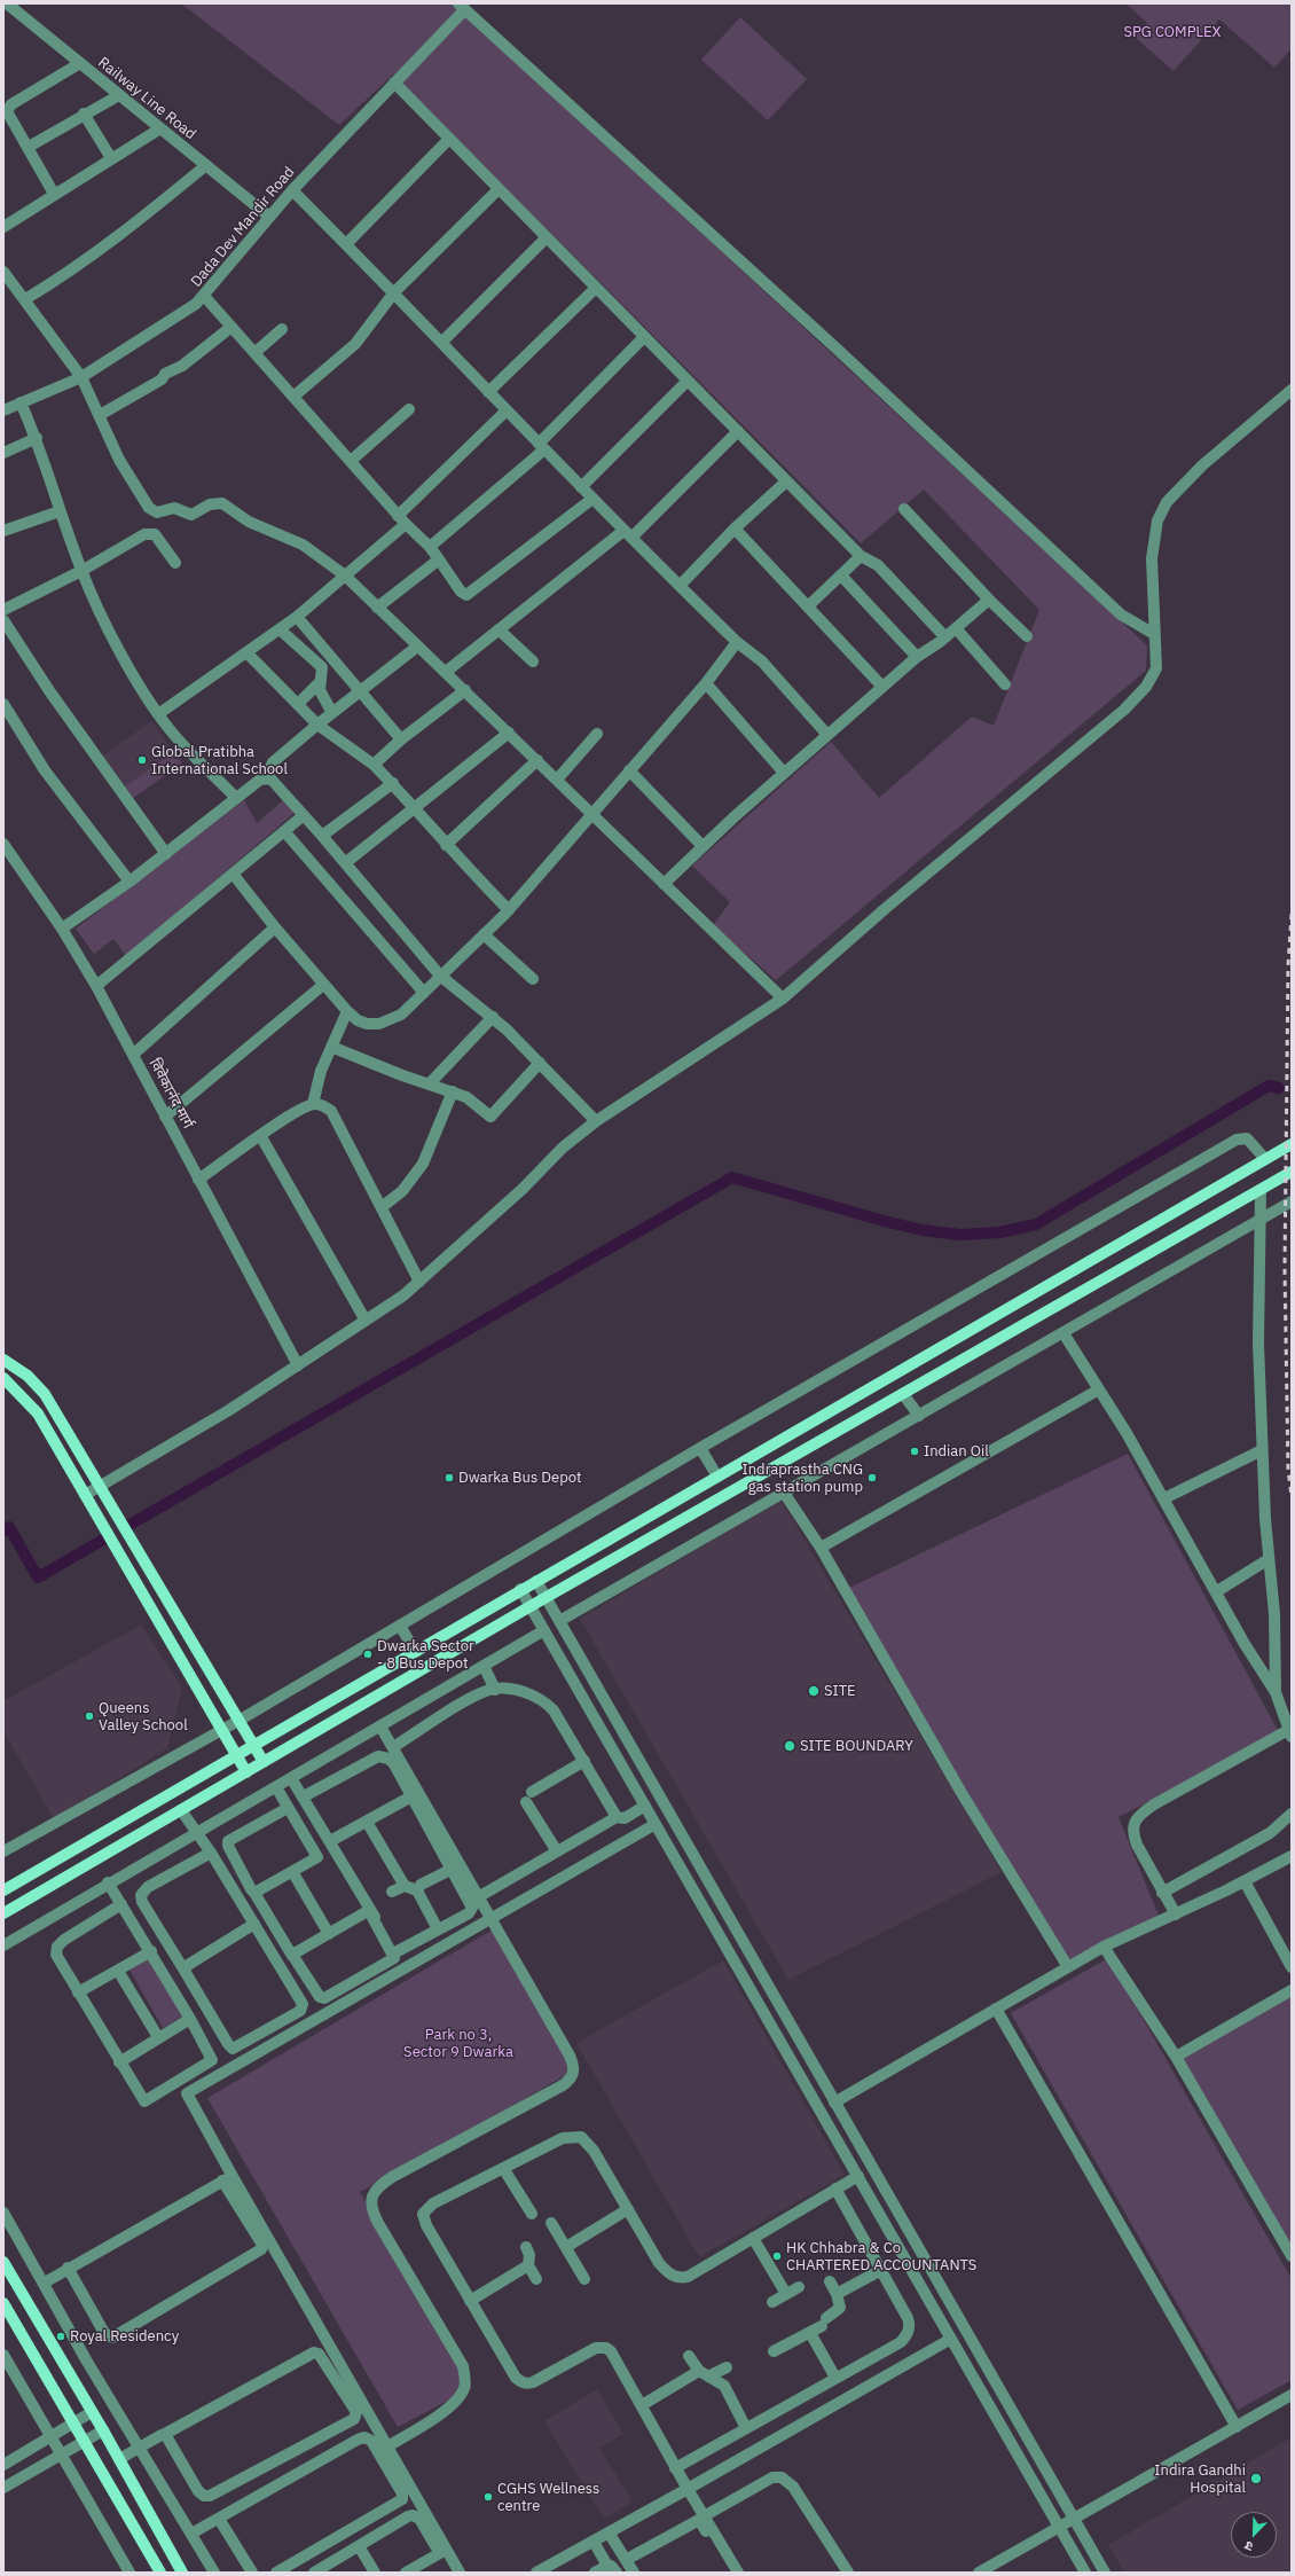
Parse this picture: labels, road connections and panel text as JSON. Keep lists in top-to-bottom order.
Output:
{
  "streets": {
    "street": ["Railway Line Road", "Dada Dev Mandir Road", "विवेकानंद मार्ग"]
  },
  "crossings": [
    ["Railway Line Road", "Dada Dev Mandir Road"]
  ],
  "parks": ["SPG COMPLEX", "Park no 3, Sector 9 Dwarka"],
  "places": [
    "Global Pratibha International School",
    "Indian Oil",
    "Dwarka Bus Depot",
    "Indraprastha CNG gas station pump",
    "Dwarka Sector - 8 Bus Depot",
    "SITE",
    "Queens Valley School",
    "SITE BOUNDARY",
    "HK Chhabra & Co CHARTERED ACCOUNTANTS",
    "Royal Residency",
    "Indira Gandhi Hospital",
    "CGHS Wellness centre"
  ],
  "north": "bottom left"
}
